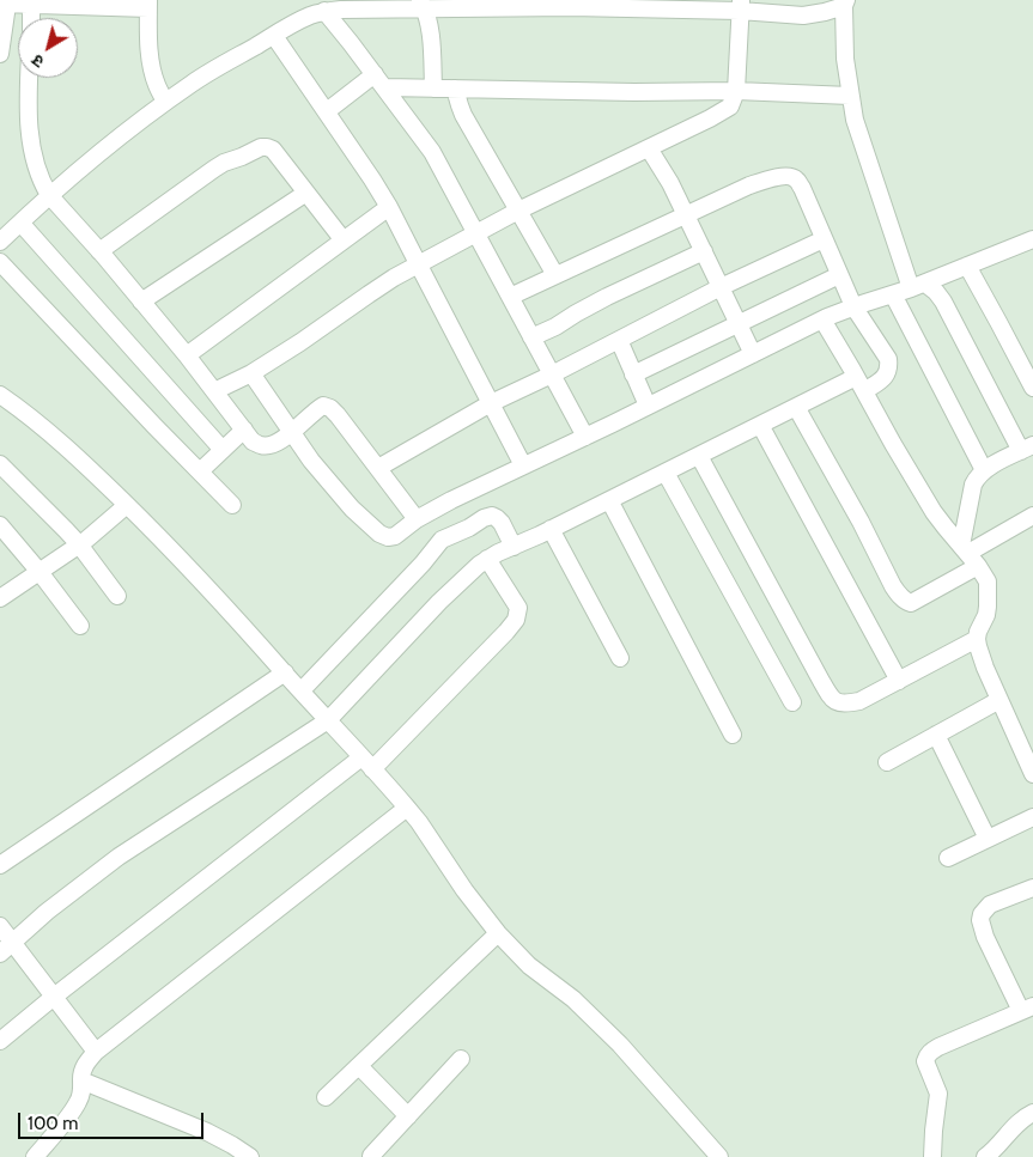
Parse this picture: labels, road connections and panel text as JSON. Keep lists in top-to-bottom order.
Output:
{
  "scale_bar": "100 m",
  "north": "bottom left"
}
